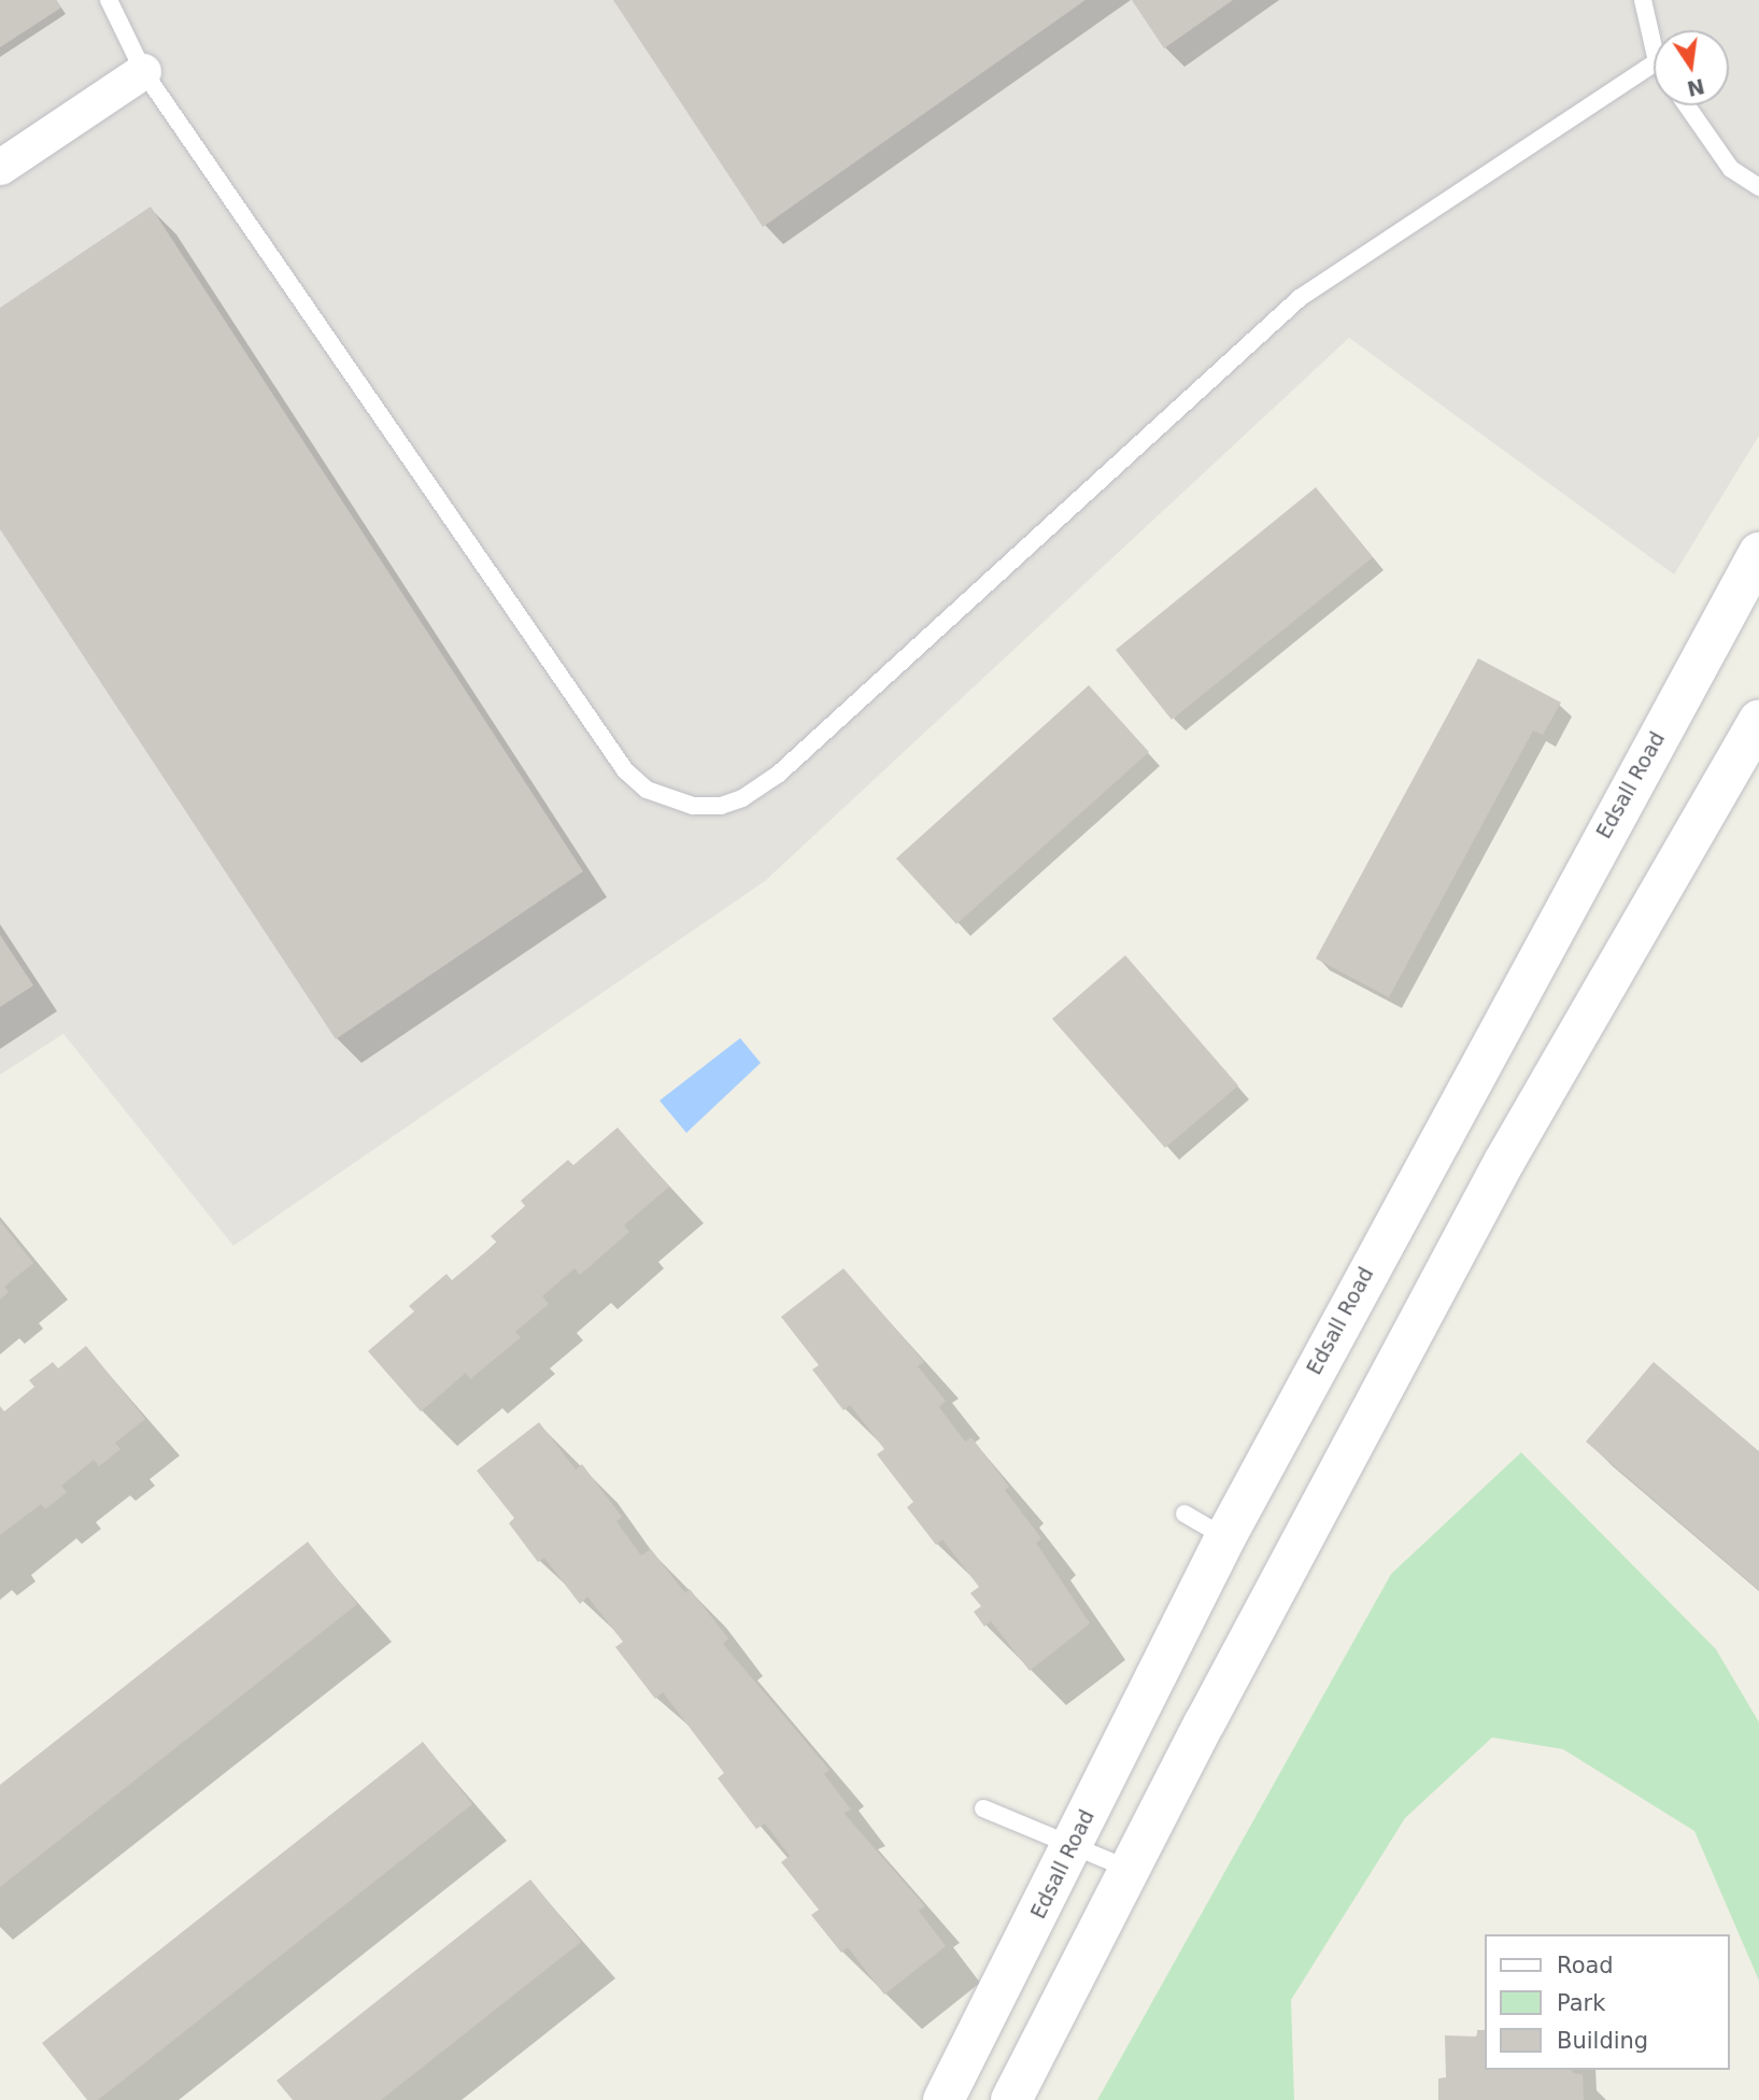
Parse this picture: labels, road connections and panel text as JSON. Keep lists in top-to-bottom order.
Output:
{
  "streets": {
    "main road": ["Edsall Road"]
  },
  "legend": ["Road", "Park", "Building"],
  "north": "bottom"
}
